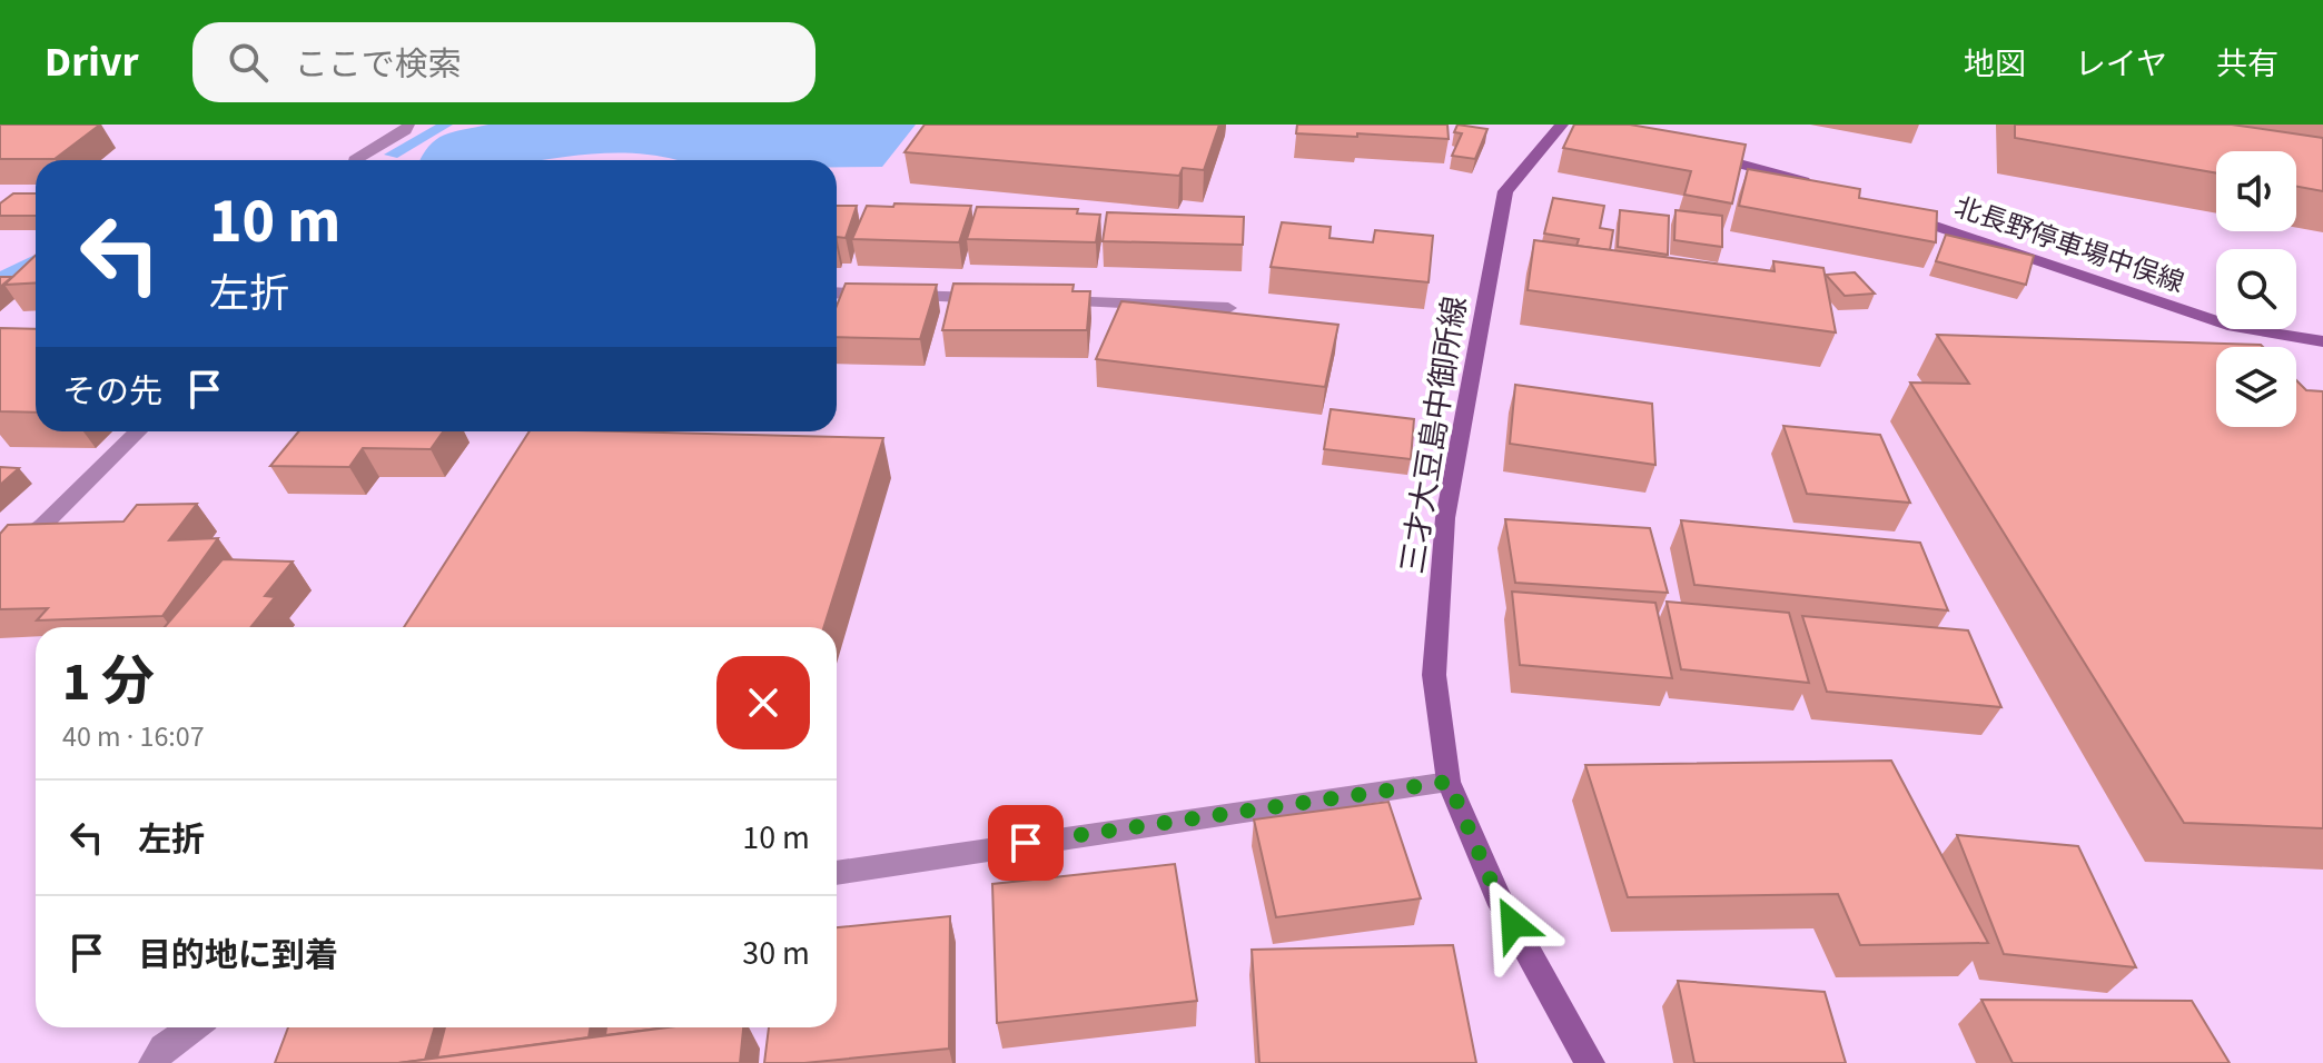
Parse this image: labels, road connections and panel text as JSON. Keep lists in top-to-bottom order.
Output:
{
  "streets": {
    "main road": ["北長野停車場中俣線", "三才大豆島中御所線"]
  },
  "page": {
    "header": "Drivr",
    "search": "ここで検索",
    "nav": ["地図", "レイヤ", "共有"],
    "turn": ["10 m", "左折"],
    "then": "その先",
    "heading": ["1 分", "40 m · 16:07"],
    "list": [
      {
        "name": "左折",
        "value": "10 m"
      },
      {
        "name": "目的地に到着",
        "value": "30 m"
      }
    ]
  }
}
